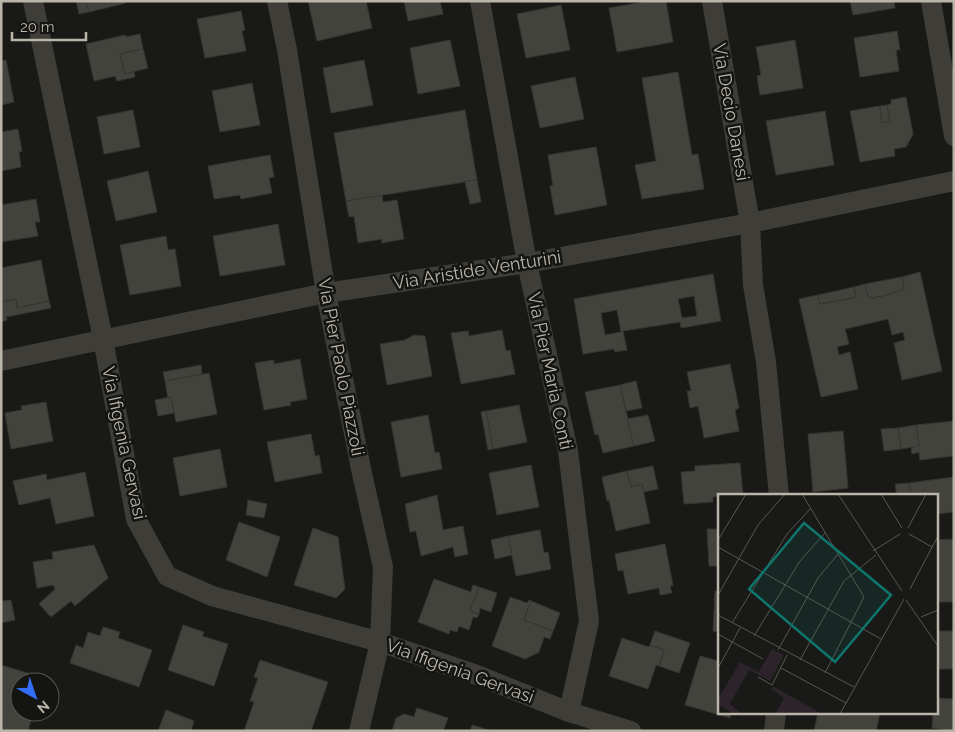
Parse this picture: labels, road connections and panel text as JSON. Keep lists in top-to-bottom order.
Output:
{
  "streets": {
    "street": [
      "Via Decio Danesi",
      "Via Aristide Venturini",
      "Via Pier Paolo Piazzoli",
      "Via Pier Maria Conti",
      "Via Ifigenia Gervasi"
    ]
  },
  "crossings": [
    ["Via Decio Danesi", "Via Aristide Venturini"],
    ["Via Aristide Venturini", "Via Pier Paolo Piazzoli"],
    ["Via Aristide Venturini", "Via Pier Maria Conti"],
    ["Via Aristide Venturini", "Via Ifigenia Gervasi"],
    ["Via Pier Paolo Piazzoli", "Via Ifigenia Gervasi"],
    ["Via Pier Maria Conti", "Via Ifigenia Gervasi"]
  ],
  "scale_bar": "20 m",
  "north": "bottom right"
}
